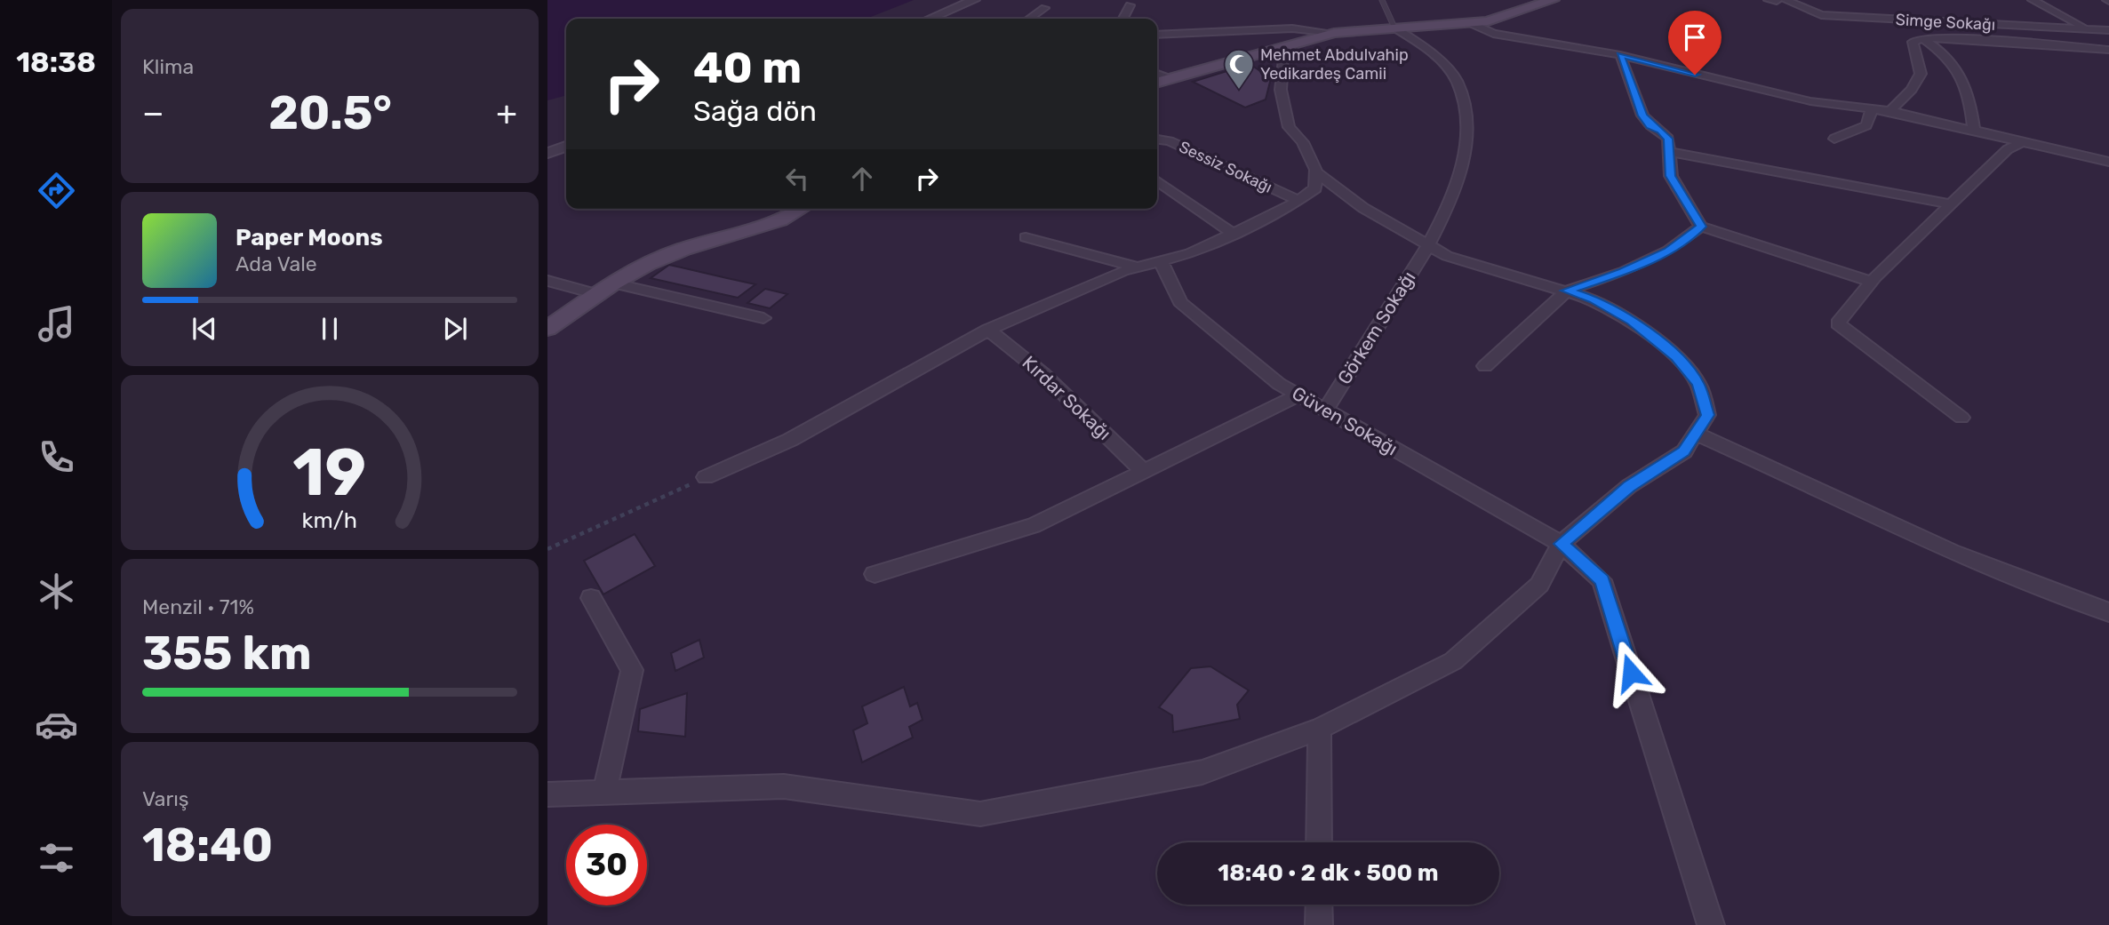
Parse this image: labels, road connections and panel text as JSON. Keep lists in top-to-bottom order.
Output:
{
  "streets": {
    "street": [
      "Simge Sokağı",
      "Sessiz Sokağı",
      "Görkem Sokağı",
      "Kırdar Sokağı",
      "Güven Sokağı"
    ]
  },
  "crossings": [
    ["Görkem Sokağı", "Güven Sokağı"]
  ],
  "places": {
    "mosque": ["Mehmet Abdulvahip Yedikardeş Camii"]
  },
  "page": {
    "tabs": "18:38",
    "tile": [
      "Klima",
      ["Menzil · 71%", "355 km"],
      ["Varış", "18:40"]
    ],
    "turn": ["40 m", "Sağa dön"],
    "heat": ["−", "20.5°", "+"],
    "song": ["Paper Moons", "Ada Vale"],
    "limit": "30",
    "trip": "18:40 · 2 dk · 500 m",
    "gauge": ["19", "km/h"]
  }
}
